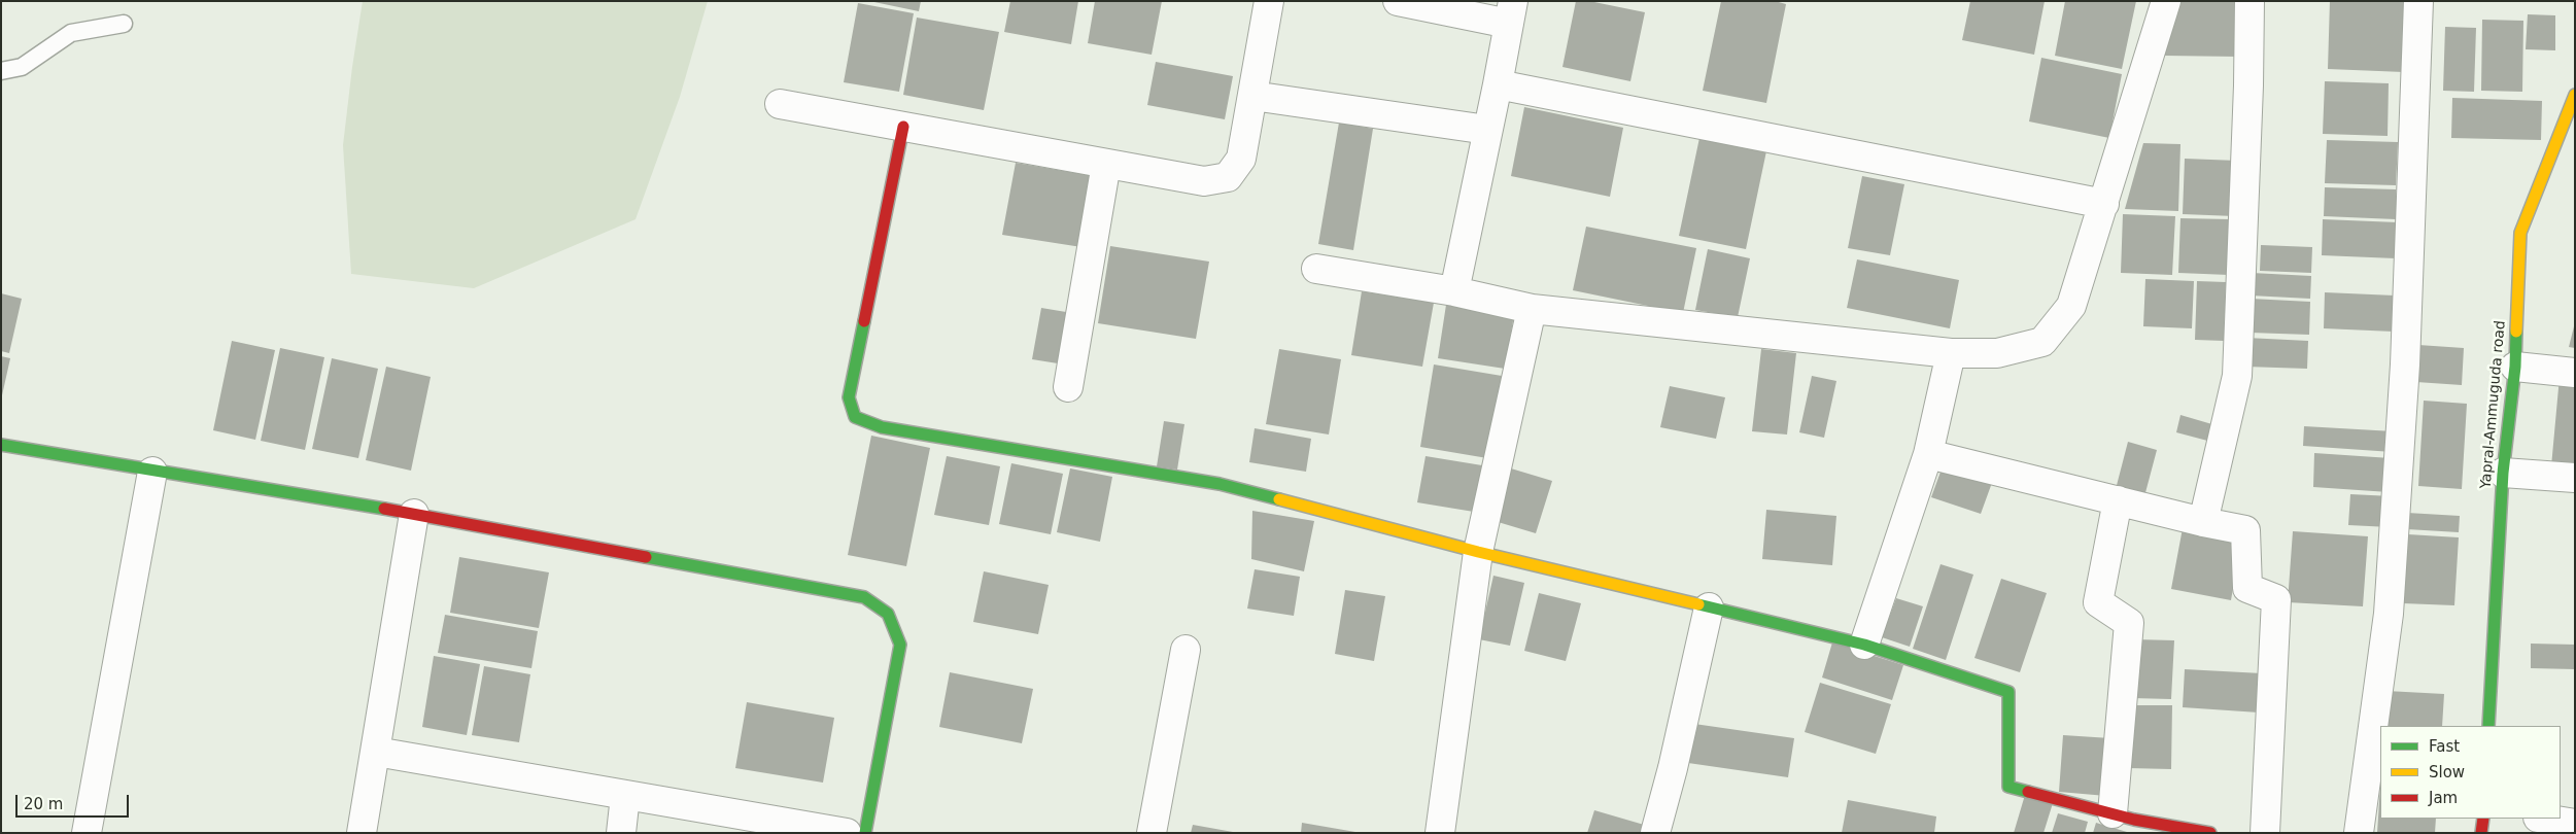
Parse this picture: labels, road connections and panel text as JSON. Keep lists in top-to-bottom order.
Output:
{
  "streets": {
    "street": ["Yapral-Ammuguda road"]
  },
  "legend": ["Fast", "Slow", "Jam"],
  "scale_bar": "20 m"
}
